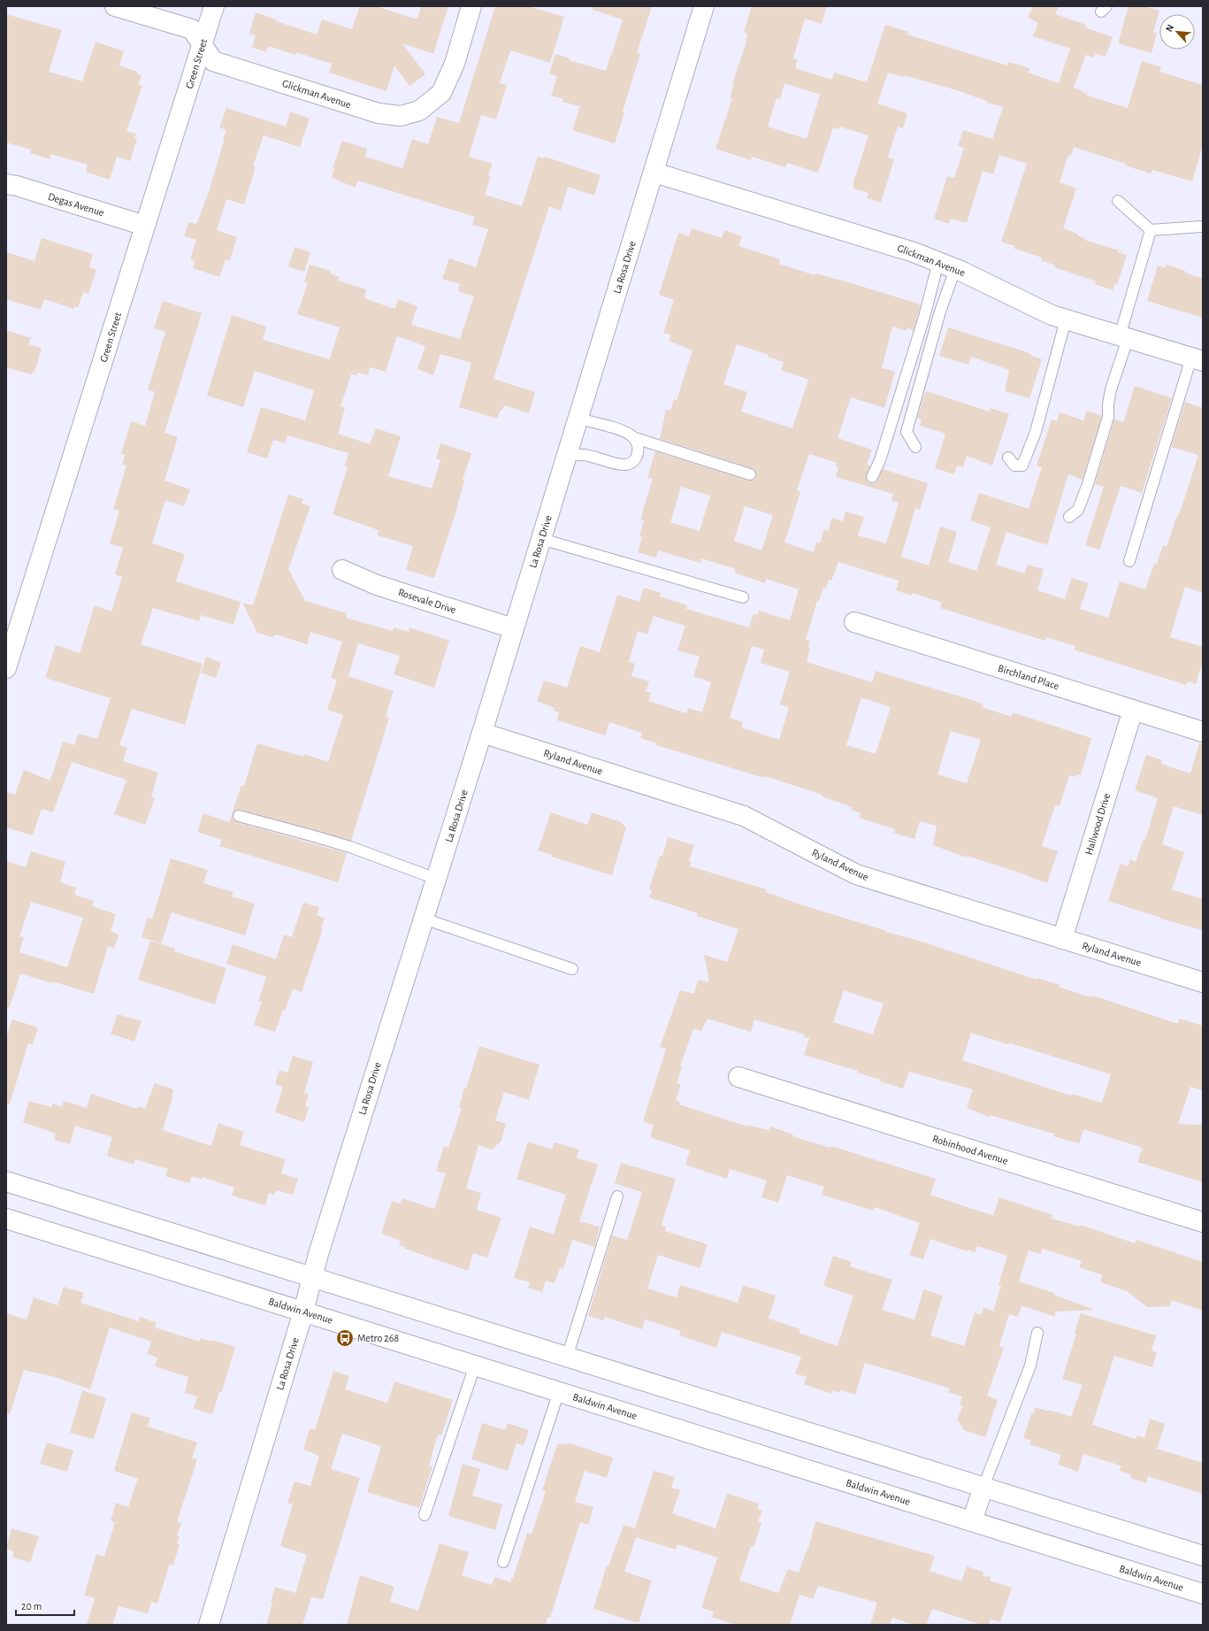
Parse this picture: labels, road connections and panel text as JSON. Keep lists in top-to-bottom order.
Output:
{
  "streets": {
    "street": [
      "Green Street",
      "Glickman Avenue",
      "Degas Avenue",
      "La Rosa Drive",
      "Rosevale Drive",
      "Birchland Place",
      "Ryland Avenue",
      "Hallwood Drive",
      "Robinhood Avenue",
      "Baldwin Avenue"
    ]
  },
  "crossings": [
    ["Green Street", "Glickman Avenue"],
    ["Green Street", "Degas Avenue"],
    ["Glickman Avenue", "La Rosa Drive"],
    ["La Rosa Drive", "Rosevale Drive"],
    ["La Rosa Drive", "Ryland Avenue"],
    ["La Rosa Drive", "Baldwin Avenue"],
    ["Birchland Place", "Hallwood Drive"],
    ["Ryland Avenue", "Hallwood Drive"]
  ],
  "places": {
    "bus stop": ["Metro 268"]
  },
  "scale_bar": "20 m",
  "north": "top left"
}
